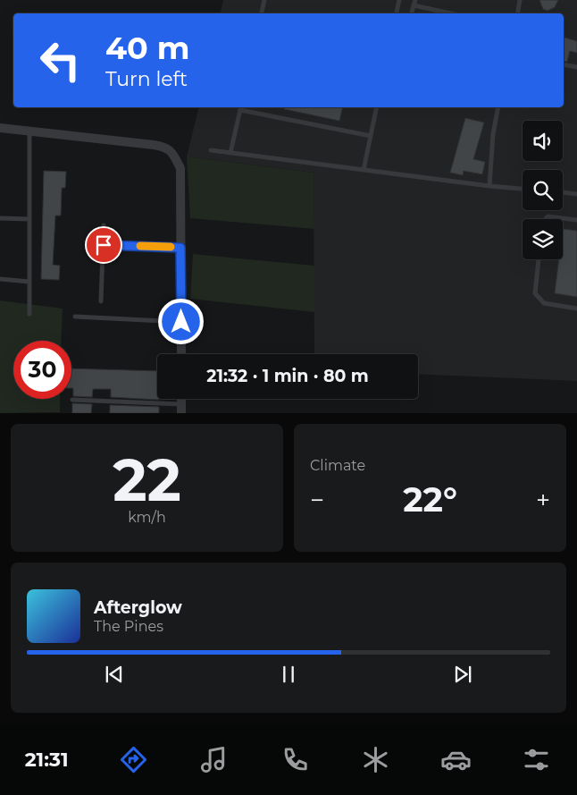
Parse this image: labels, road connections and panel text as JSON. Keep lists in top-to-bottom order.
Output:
{
  "page": {
    "turn": ["40 m", "Turn left"],
    "limit": "30",
    "trip": "21:32 · 1 min · 80 m",
    "tile": [
      ["22", "km/h"],
      "Climate"
    ],
    "heat": ["−", "22°", "+"],
    "song": ["Afterglow", "The Pines"],
    "tabs": "21:31"
  }
}
